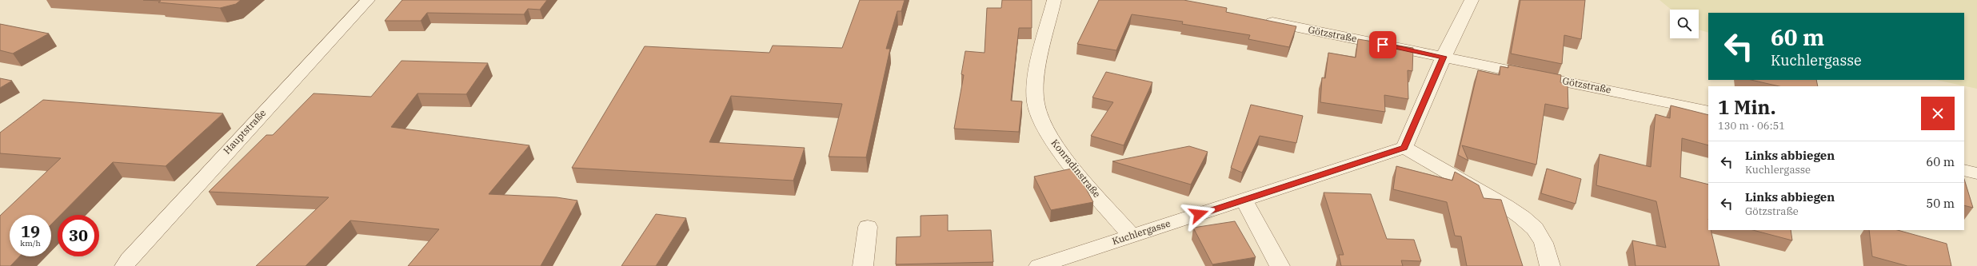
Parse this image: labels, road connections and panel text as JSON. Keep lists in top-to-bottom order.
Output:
{
  "streets": {
    "street": [
      "Götzstraße",
      "Hauptstraße",
      "Konradinstraße",
      "Kuchlergasse"
    ]
  },
  "crossings": [
    ["Konradinstraße", "Kuchlergasse"]
  ],
  "page": {
    "turn": ["60 m", "Kuchlergasse"],
    "heading": ["1 Min.", "130 m · 06:51"],
    "list": [
      {
        "name": "Links abbiegen",
        "note": "Kuchlergasse",
        "value": "60 m"
      },
      {
        "name": "Links abbiegen",
        "note": "Götzstraße",
        "value": "50 m"
      }
    ],
    "speed": "19 km/h",
    "limit": "30"
  }
}
